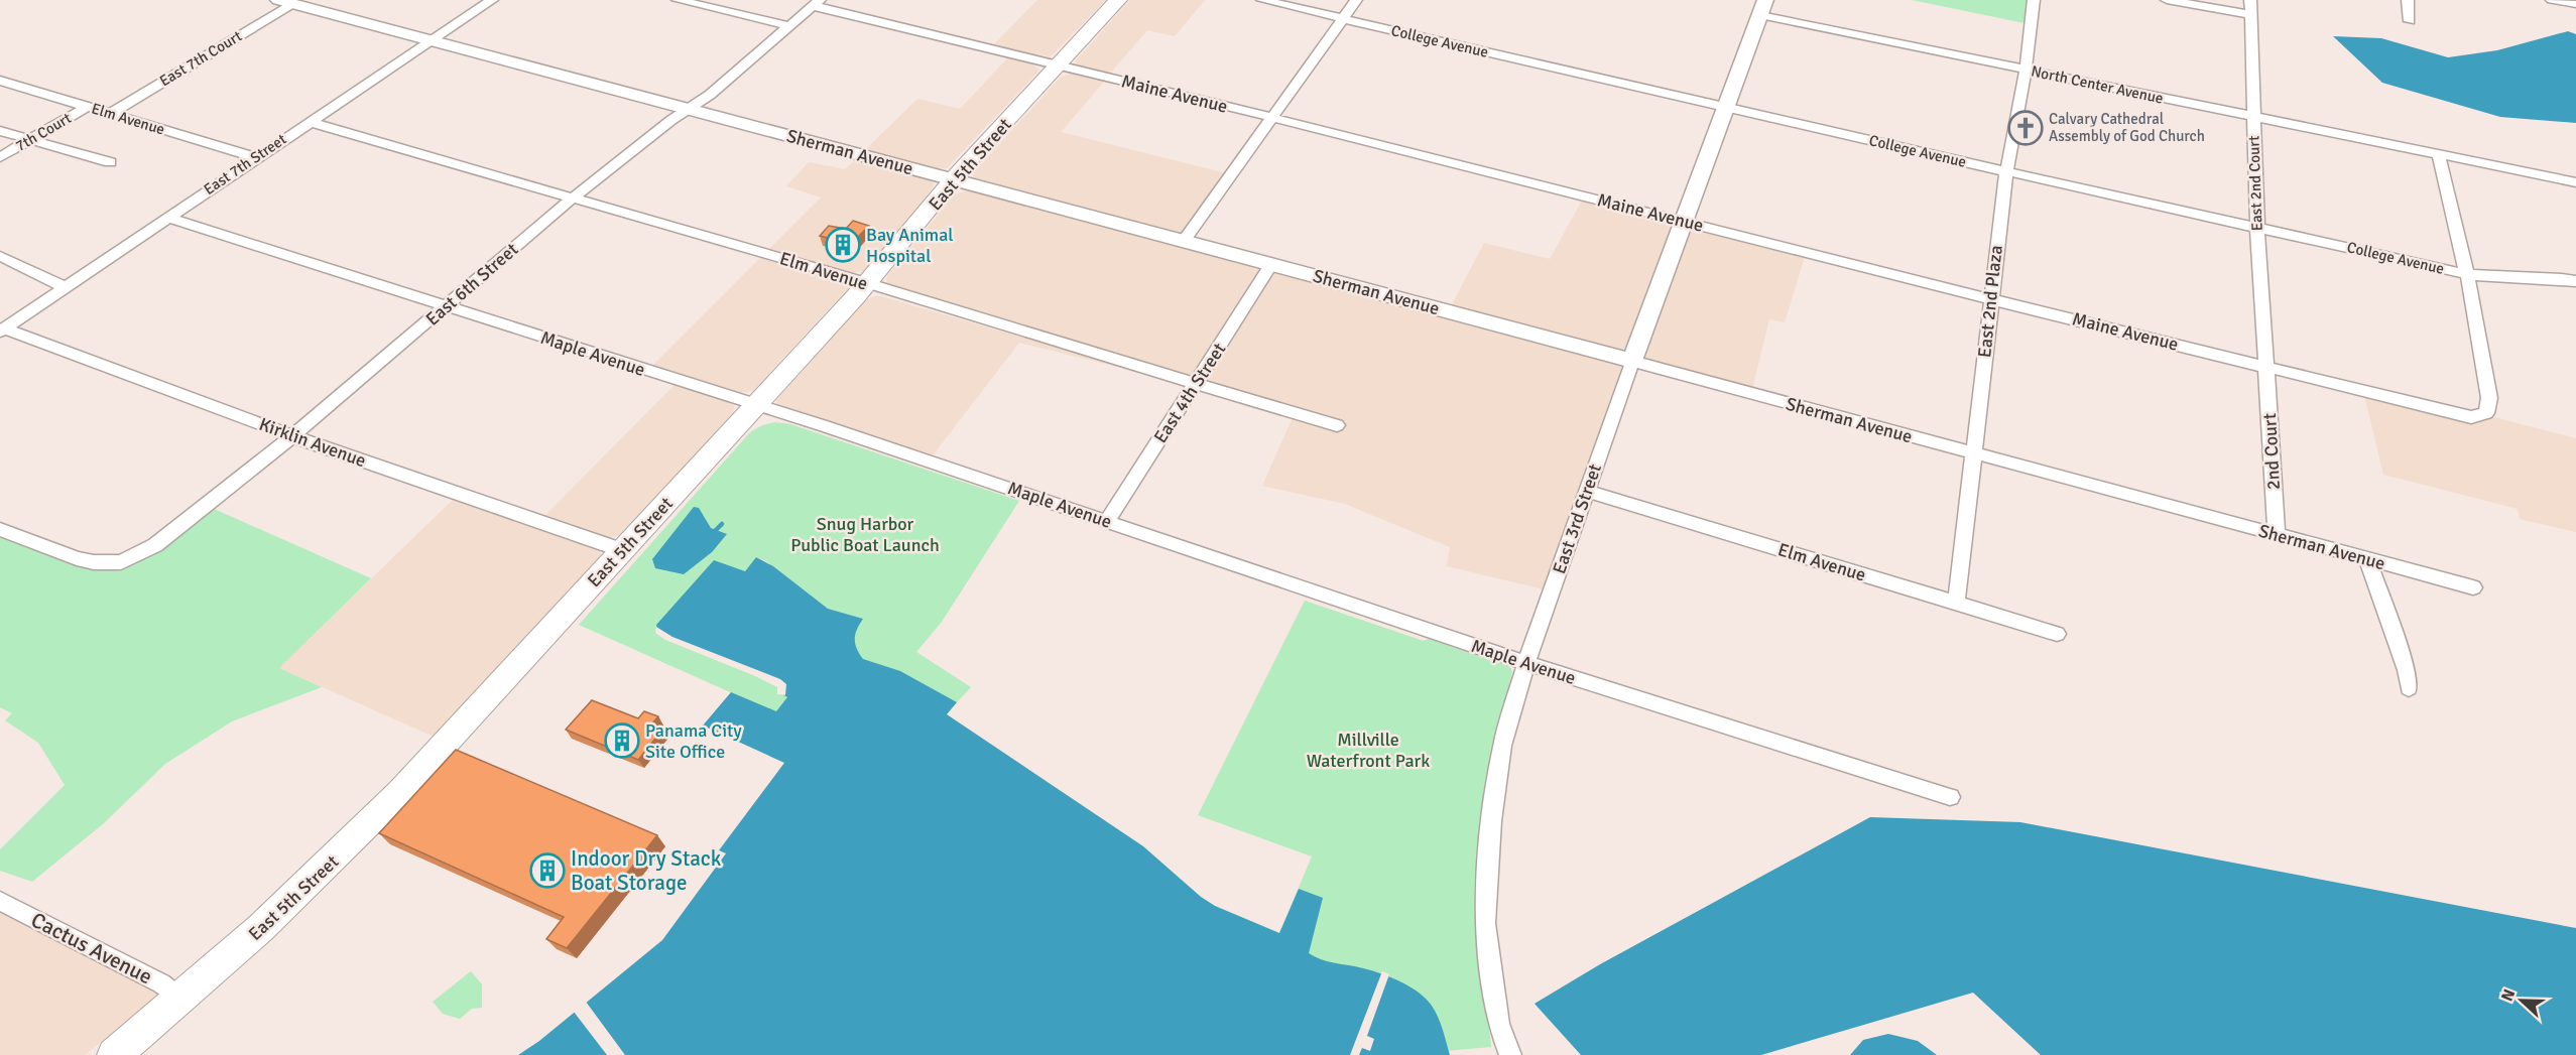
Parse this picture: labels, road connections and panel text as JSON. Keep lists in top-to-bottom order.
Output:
{
  "streets": {
    "main road": ["East 5th Street"],
    "street": [
      "College Avenue",
      "East 7th Court",
      "North Center Avenue",
      "Maine Avenue",
      "Elm Avenue",
      "7th Court",
      "Sherman Avenue",
      "East 7th Street",
      "East 2nd Court",
      "East 6th Street",
      "East 2nd Plaza",
      "Maple Avenue",
      "East 4th Street",
      "Kirklin Avenue",
      "2nd Court",
      "East 3rd Street",
      "Cactus Avenue"
    ]
  },
  "crossings": [
    ["College Avenue", "Maine Avenue"],
    ["College Avenue", "East 2nd Court"],
    ["College Avenue", "East 2nd Plaza"],
    ["College Avenue", "East 3rd Street"],
    ["East 7th Court", "Elm Avenue"],
    ["East 7th Court", "Sherman Avenue"],
    ["North Center Avenue", "East 2nd Court"],
    ["North Center Avenue", "East 2nd Plaza"],
    ["North Center Avenue", "East 3rd Street"],
    ["Maine Avenue", "East 5th Street"],
    ["Maine Avenue", "East 2nd Court"],
    ["Maine Avenue", "East 6th Street"],
    ["Maine Avenue", "East 2nd Plaza"],
    ["Maine Avenue", "2nd Court"],
    ["Maine Avenue", "East 3rd Street"],
    ["Elm Avenue", "7th Court"],
    ["Elm Avenue", "East 7th Street"],
    ["Elm Avenue", "East 5th Street"],
    ["Elm Avenue", "East 6th Street"],
    ["Elm Avenue", "East 2nd Plaza"],
    ["Elm Avenue", "East 4th Street"],
    ["Elm Avenue", "East 3rd Street"],
    ["Sherman Avenue", "East 7th Street"],
    ["Sherman Avenue", "East 5th Street"],
    ["Sherman Avenue", "East 6th Street"],
    ["Sherman Avenue", "East 2nd Plaza"],
    ["Sherman Avenue", "East 4th Street"],
    ["Sherman Avenue", "2nd Court"],
    ["Sherman Avenue", "East 3rd Street"],
    ["East 7th Street", "Maple Avenue"],
    ["East 7th Street", "Kirklin Avenue"],
    ["East 5th Street", "Maple Avenue"],
    ["East 5th Street", "Kirklin Avenue"],
    ["East 5th Street", "Cactus Avenue"],
    ["East 2nd Court", "2nd Court"],
    ["East 6th Street", "Maple Avenue"],
    ["East 6th Street", "Kirklin Avenue"],
    ["Maple Avenue", "East 4th Street"],
    ["Maple Avenue", "East 3rd Street"]
  ],
  "parks": ["Snug Harbor Public Boat Launch", "Millville Waterfront Park"],
  "places": {
    "church": ["Calvary Cathedral Assembly of God Church"],
    "building": ["Bay Animal Hospital", "Panama City Site Office", "Indoor Dry Stack Boat Storage"]
  },
  "north": "left"
}
